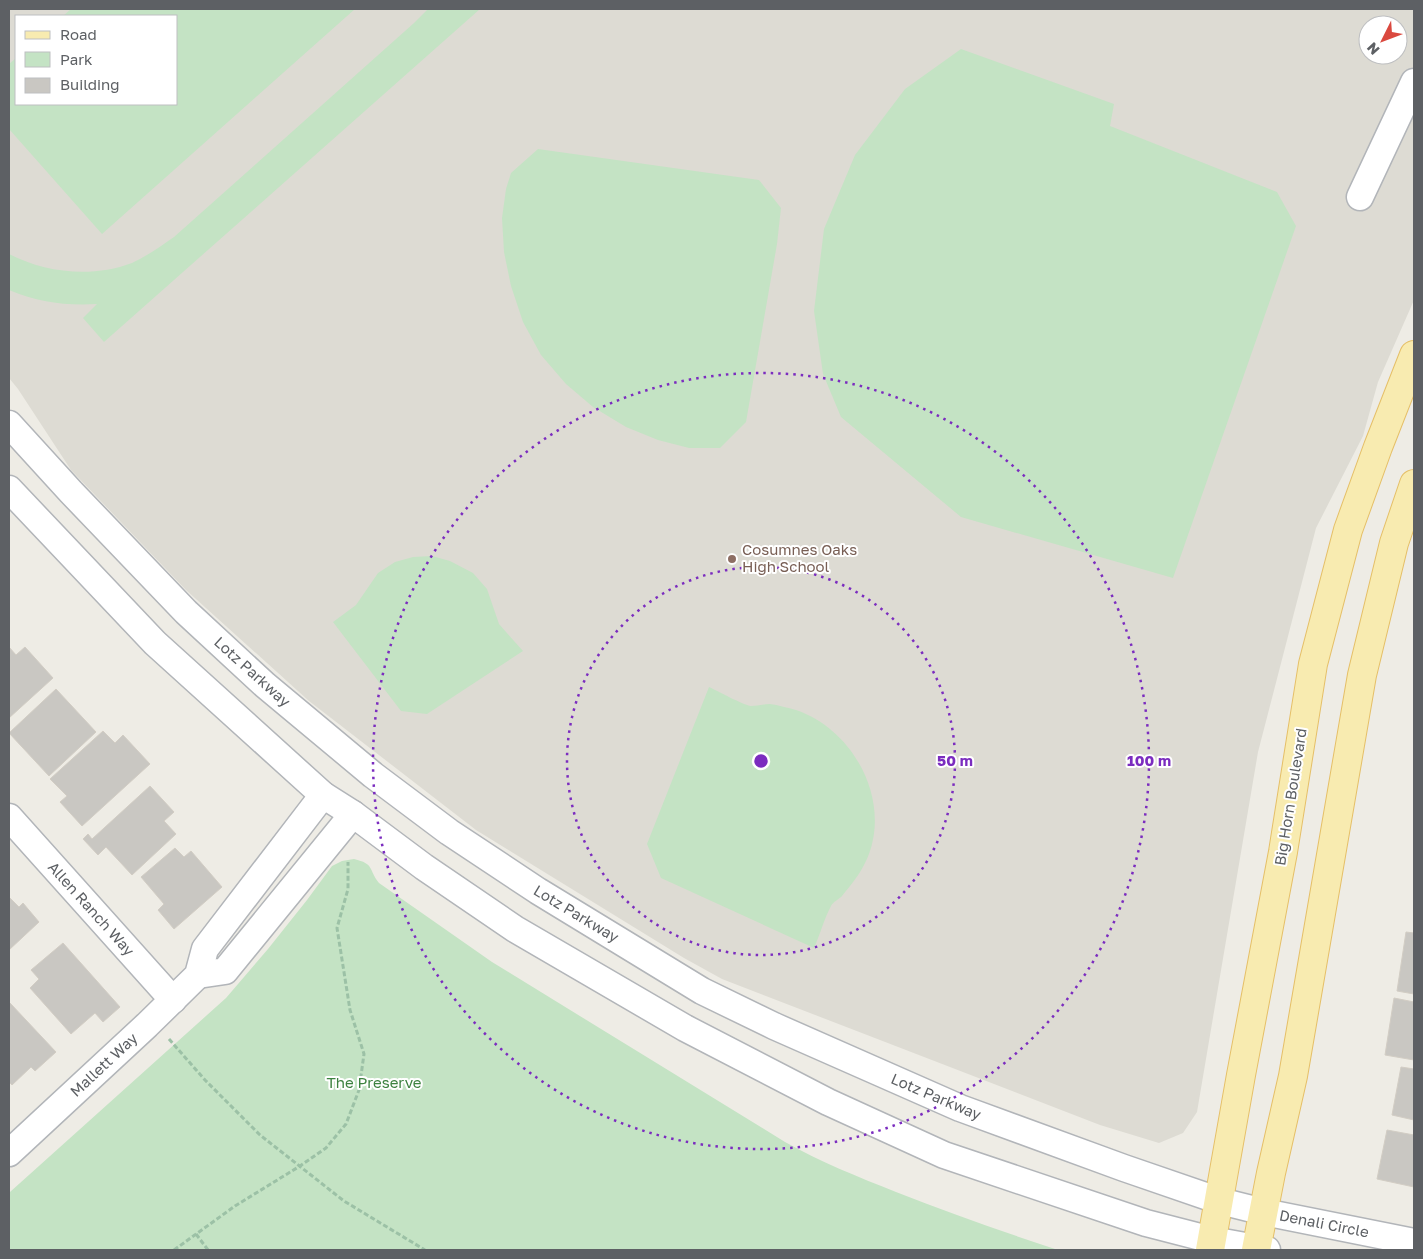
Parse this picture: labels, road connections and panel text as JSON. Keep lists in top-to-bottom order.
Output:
{
  "streets": {
    "main road": ["Big Horn Boulevard"],
    "street": [
      "Lotz Parkway",
      "Allen Ranch Way",
      "Mallett Way",
      "Denali Circle"
    ]
  },
  "crossings": [
    ["Lotz Parkway", "Big Horn Boulevard"],
    ["Lotz Parkway", "Denali Circle"],
    ["Allen Ranch Way", "Mallett Way"]
  ],
  "parks": ["The Preserve"],
  "places": ["Cosumnes Oaks High School"],
  "legend": ["Road", "Park", "Building"],
  "north": "bottom left",
  "rings": ["50 m", "100 m"]
}
